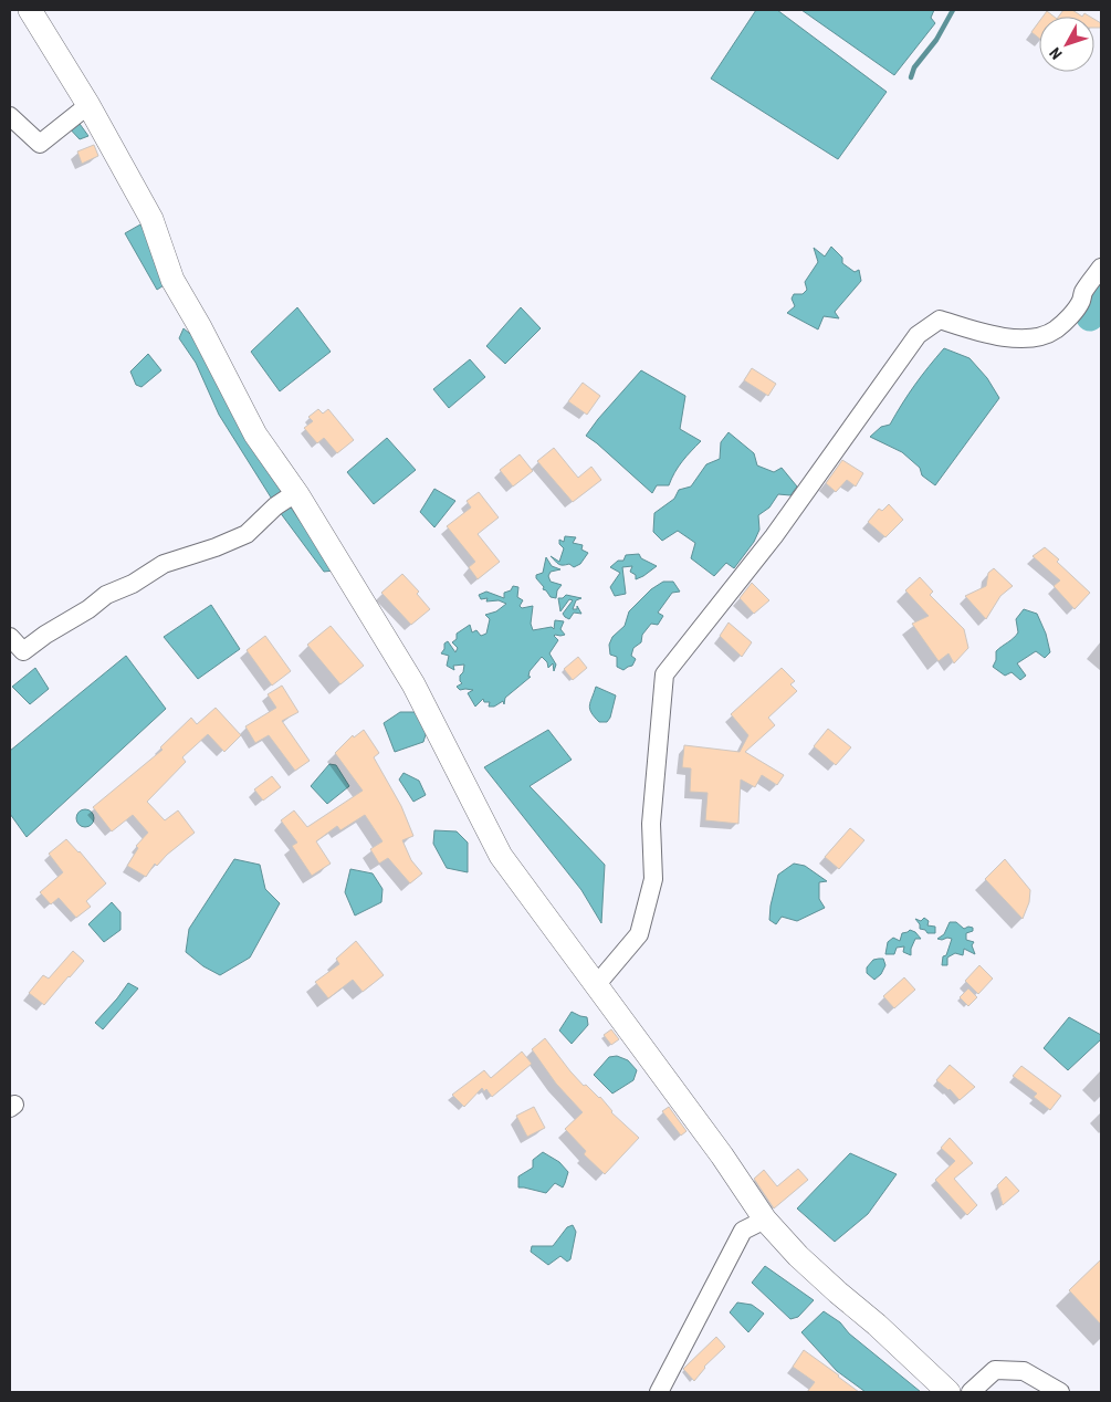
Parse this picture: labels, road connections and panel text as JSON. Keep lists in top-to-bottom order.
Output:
{
  "north": "bottom left"
}
